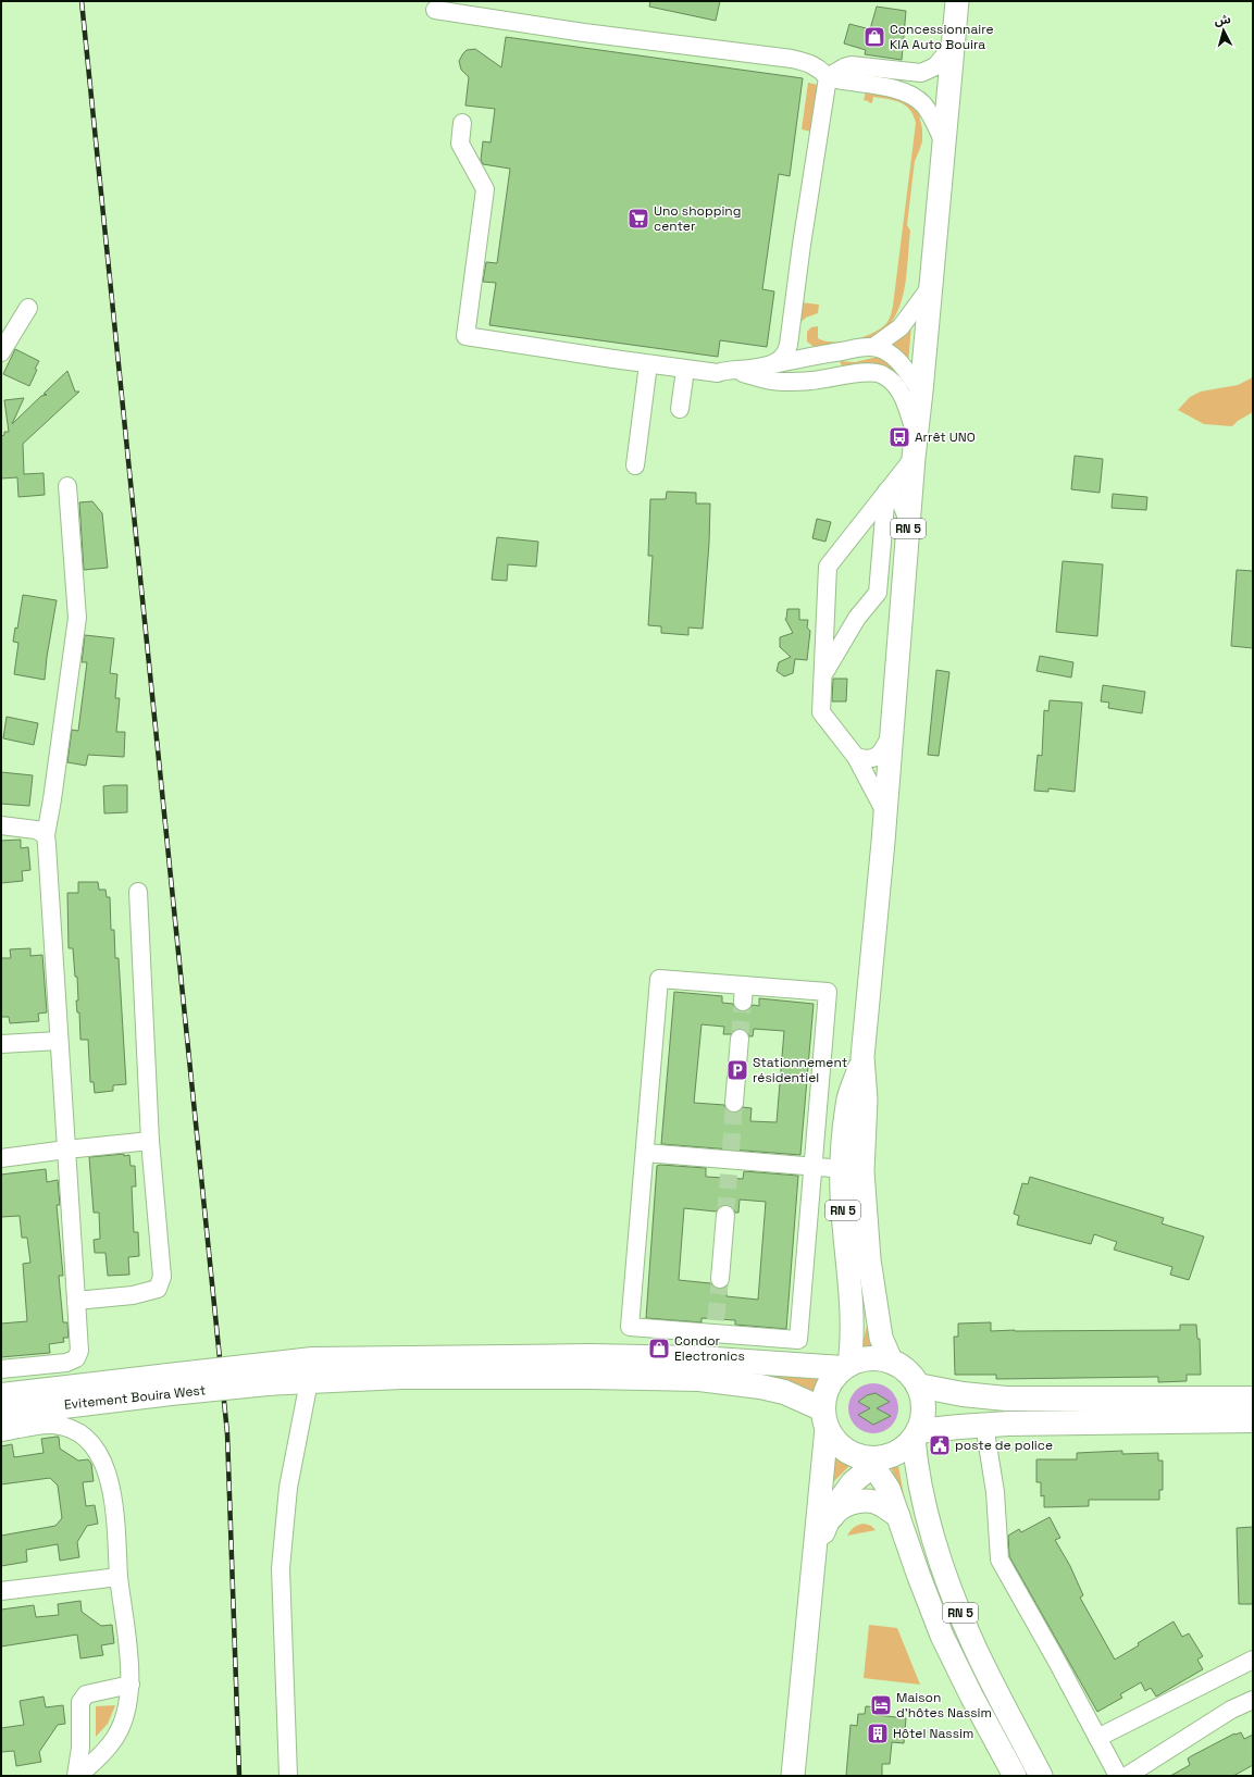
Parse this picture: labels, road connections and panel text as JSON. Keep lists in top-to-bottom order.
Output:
{
  "streets": {
    "highway": ["Evitement Bouira West"],
    "main road": ["RN 5"]
  },
  "places": {
    "shop": ["Concessionnaire KIA Auto Bouira", "Condor Electronics"],
    "supermarket": ["Uno shopping center"],
    "bus stop": ["Arrêt UNO"],
    "parking": ["Stationnement résidentiel"],
    "public building": ["poste de police"],
    "hotel": ["Maison d'hôtes Nassim"],
    "building": ["Hôtel Nassim"]
  },
  "north": "top"
}
